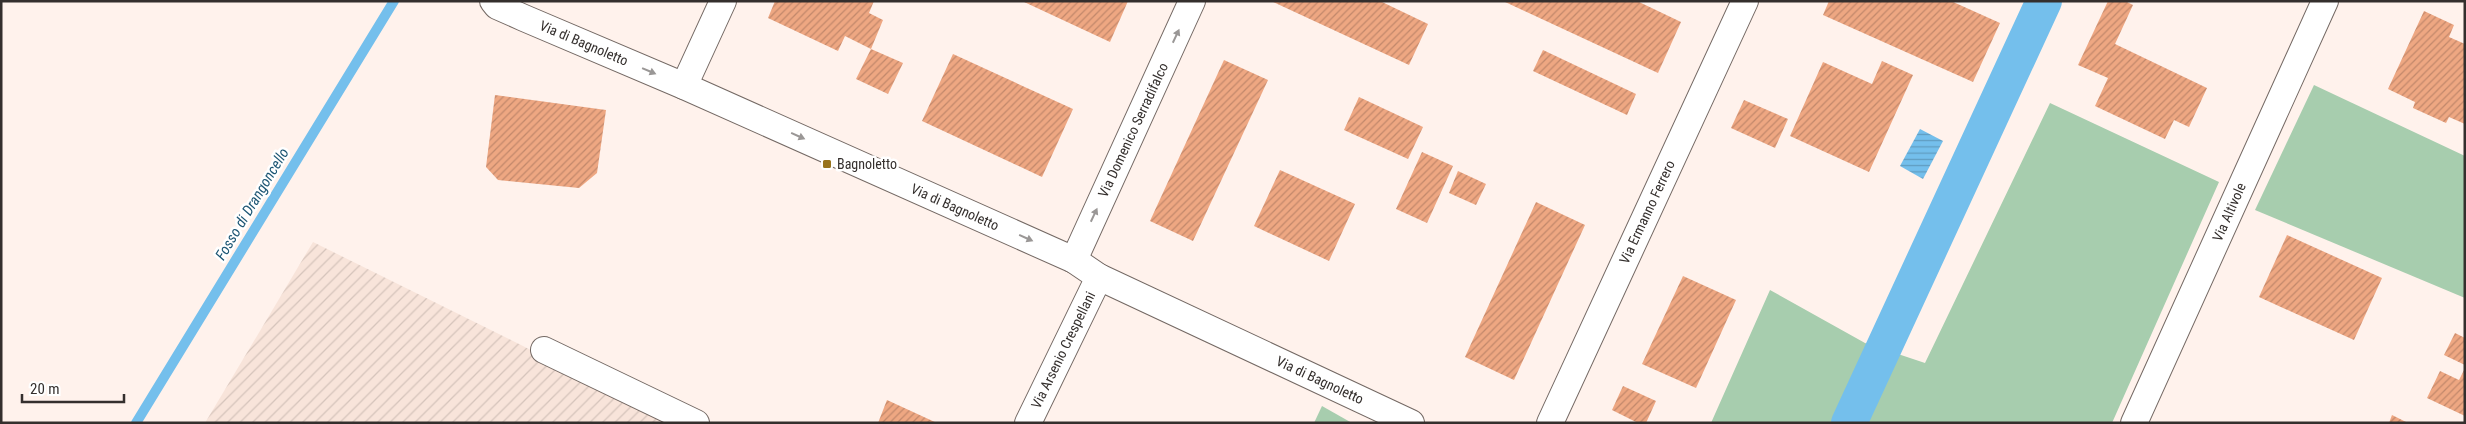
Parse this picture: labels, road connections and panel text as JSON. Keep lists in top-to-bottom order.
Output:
{
  "streets": {
    "street": [
      "Via di Bagnoletto",
      "Via Domenico Serradifalco",
      "Via Ermanno Ferrero",
      "Via Altivole",
      "Via Arsenio Crespellani"
    ]
  },
  "crossings": [
    ["Via di Bagnoletto", "Via Domenico Serradifalco"],
    ["Via di Bagnoletto", "Via Arsenio Crespellani"]
  ],
  "one_way": ["Via di Bagnoletto", "Via Domenico Serradifalco"],
  "water": ["Fosso di Drangoncello"],
  "places": {
    "transit": ["Bagnoletto"]
  },
  "scale_bar": "20 m"
}
